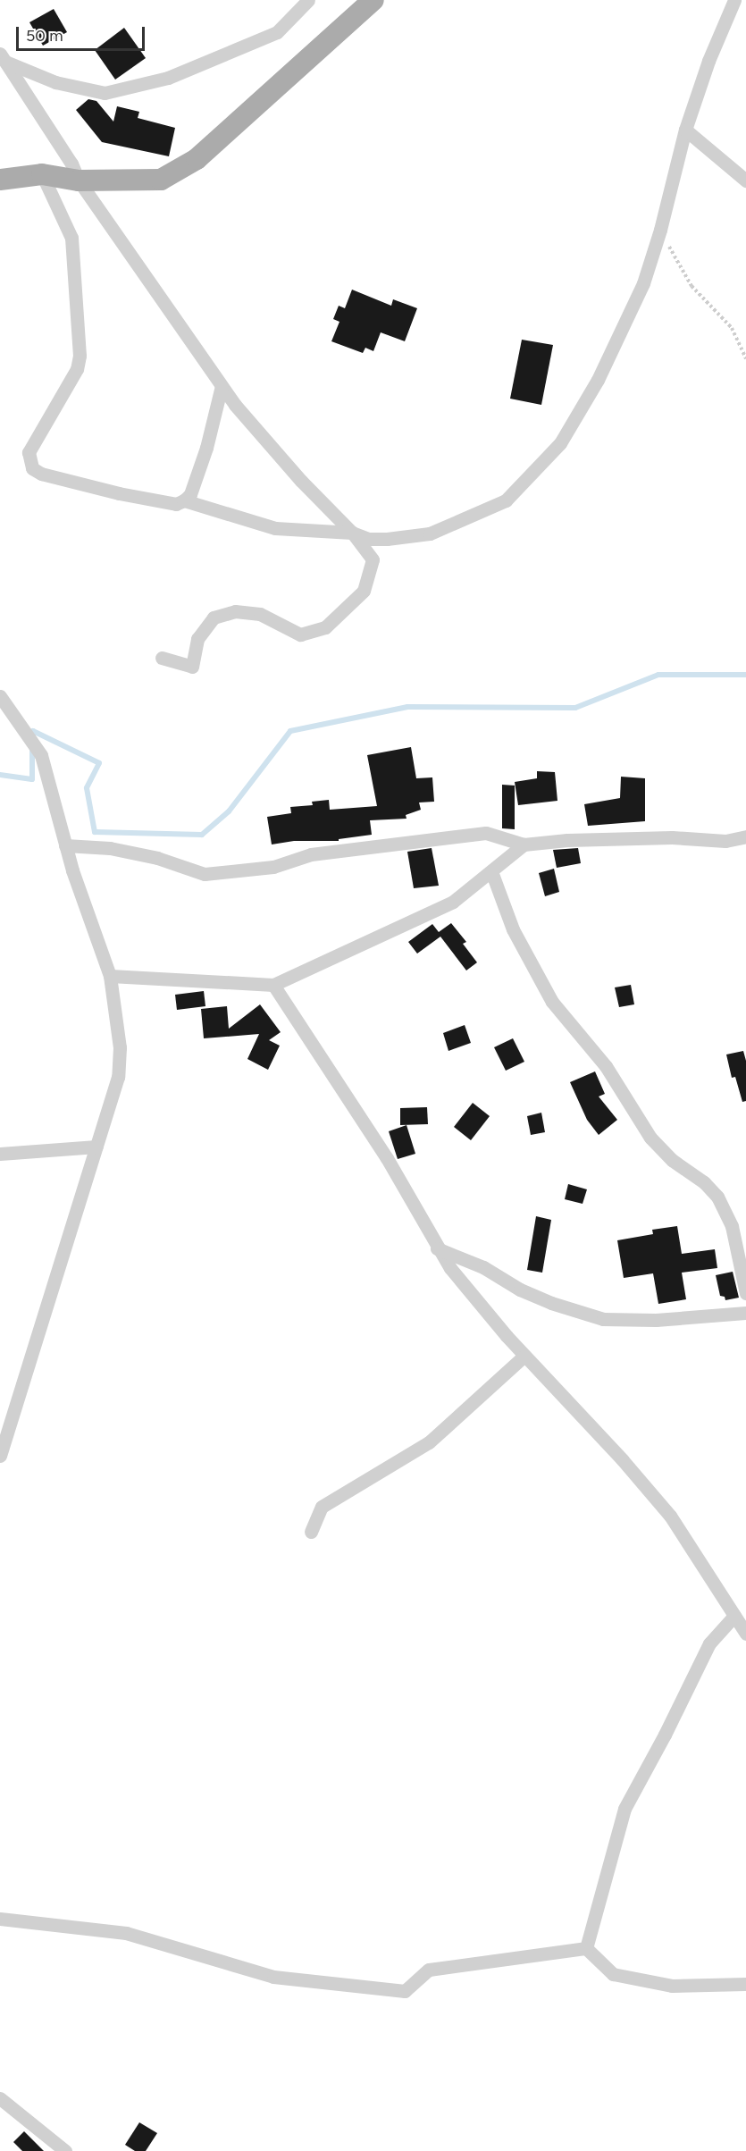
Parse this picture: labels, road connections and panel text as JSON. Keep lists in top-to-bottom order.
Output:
{
  "scale_bar": "50 m"
}
